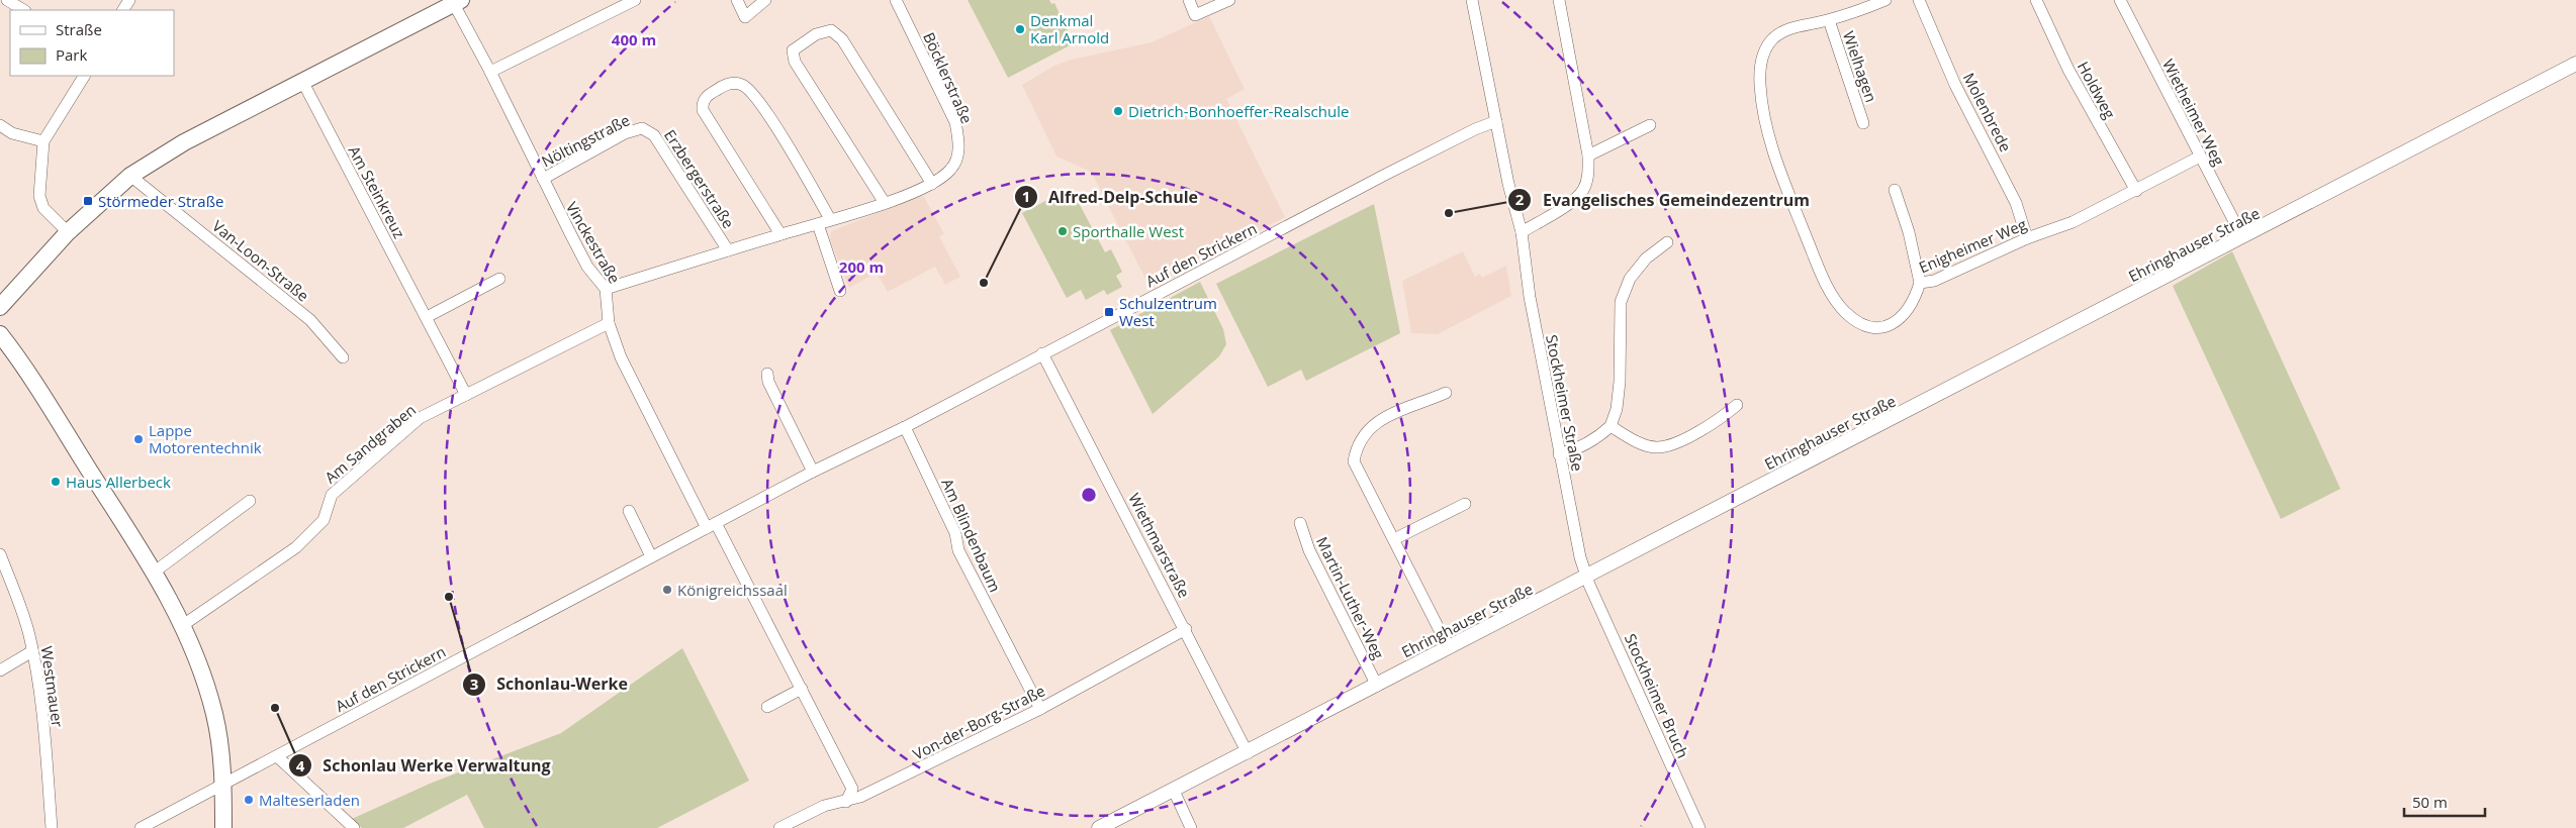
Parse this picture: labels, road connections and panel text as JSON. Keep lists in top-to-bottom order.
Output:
{
  "streets": {
    "street": [
      "Wielhagen",
      "Böcklerstraße",
      "Holdweg",
      "Molenbrede",
      "Wietheimer Weg",
      "Nöltingstraße",
      "Erzbergerstraße",
      "Am Steinkreuz",
      "Vinckestraße",
      "Ehringhauser Straße",
      "Enigheimer Weg",
      "Auf den Strickern",
      "Van-Loon-Straße",
      "Stockheimer Straße",
      "Am Sandgraben",
      "Am Blindenbaum",
      "Wiethmarstraße",
      "Martin-Luther-Weg",
      "Westmauer",
      "Stockheimer Bruch",
      "Von-der-Borg-Straße"
    ]
  },
  "crossings": [
    ["Wielhagen", "Enigheimer Weg"],
    ["Holdweg", "Enigheimer Weg"],
    ["Molenbrede", "Enigheimer Weg"],
    ["Wietheimer Weg", "Ehringhauser Straße"],
    ["Wietheimer Weg", "Enigheimer Weg"],
    ["Nöltingstraße", "Erzbergerstraße"],
    ["Nöltingstraße", "Vinckestraße"],
    ["Am Steinkreuz", "Am Sandgraben"],
    ["Vinckestraße", "Auf den Strickern"],
    ["Vinckestraße", "Am Sandgraben"],
    ["Vinckestraße", "Von-der-Borg-Straße"],
    ["Ehringhauser Straße", "Stockheimer Straße"],
    ["Ehringhauser Straße", "Wiethmarstraße"],
    ["Ehringhauser Straße", "Martin-Luther-Weg"],
    ["Ehringhauser Straße", "Stockheimer Bruch"],
    ["Auf den Strickern", "Stockheimer Straße"],
    ["Auf den Strickern", "Am Blindenbaum"],
    ["Auf den Strickern", "Wiethmarstraße"],
    ["Stockheimer Straße", "Stockheimer Bruch"],
    ["Am Blindenbaum", "Von-der-Borg-Straße"],
    ["Wiethmarstraße", "Von-der-Borg-Straße"]
  ],
  "places": {
    "other": [
      "Denkmal Karl Arnold",
      "Dietrich-Bonhoeffer-Realschule",
      "Evangelisches Gemeindezentrum",
      "Sporthalle West",
      "Alfred-Delp-Schule",
      "Lappe Motorentechnik",
      "Haus Allerbeck",
      "Königreichssaal",
      "Schonlau-Werke",
      "Schonlau Werke Verwaltung",
      "Malteserladen"
    ],
    "transit": ["Störmeder Straße", "Schulzentrum West"]
  },
  "legend": ["Straße", "Park"],
  "scale_bar": "50 m",
  "rings": ["400 m", "200 m"]
}
